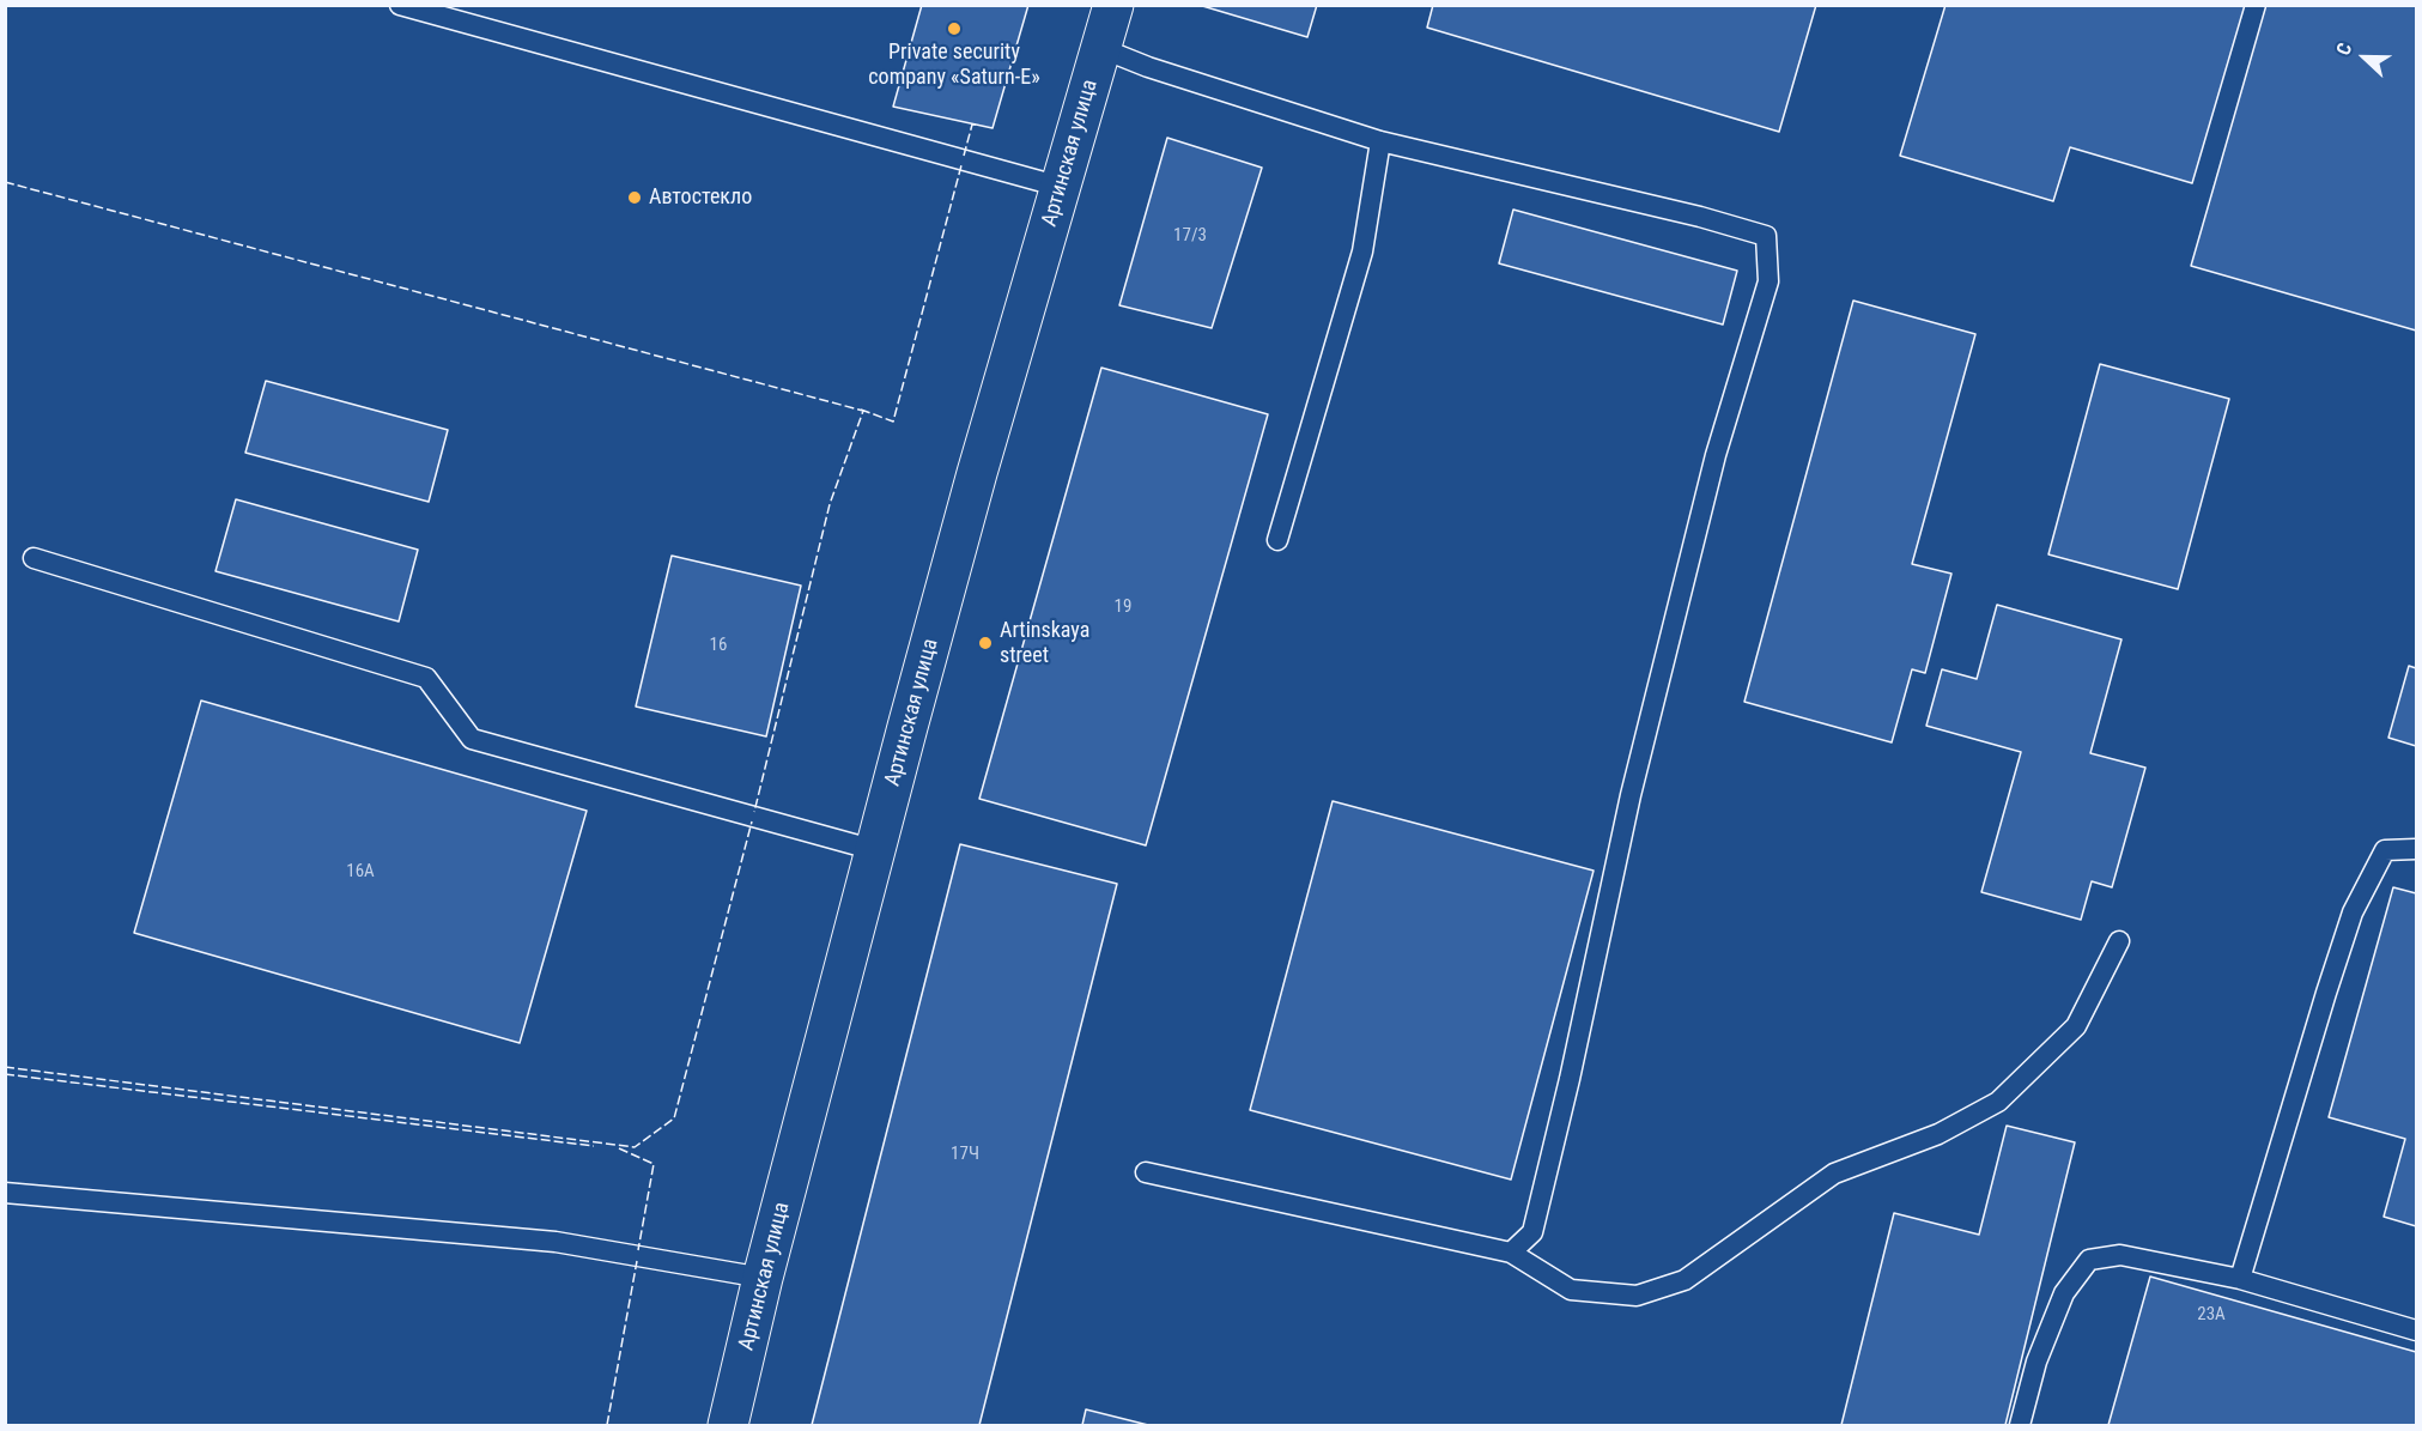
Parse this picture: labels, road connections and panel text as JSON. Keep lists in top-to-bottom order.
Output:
{
  "streets": {
    "street": ["Артинская улица"]
  },
  "places": ["Private security company «Saturn-E»", "Автостекло", "Artinskaya street"],
  "house_numbers": [
    "17/3",
    "19",
    "16",
    "16А",
    "17Ч",
    "23А"
  ],
  "north": "left"
}
